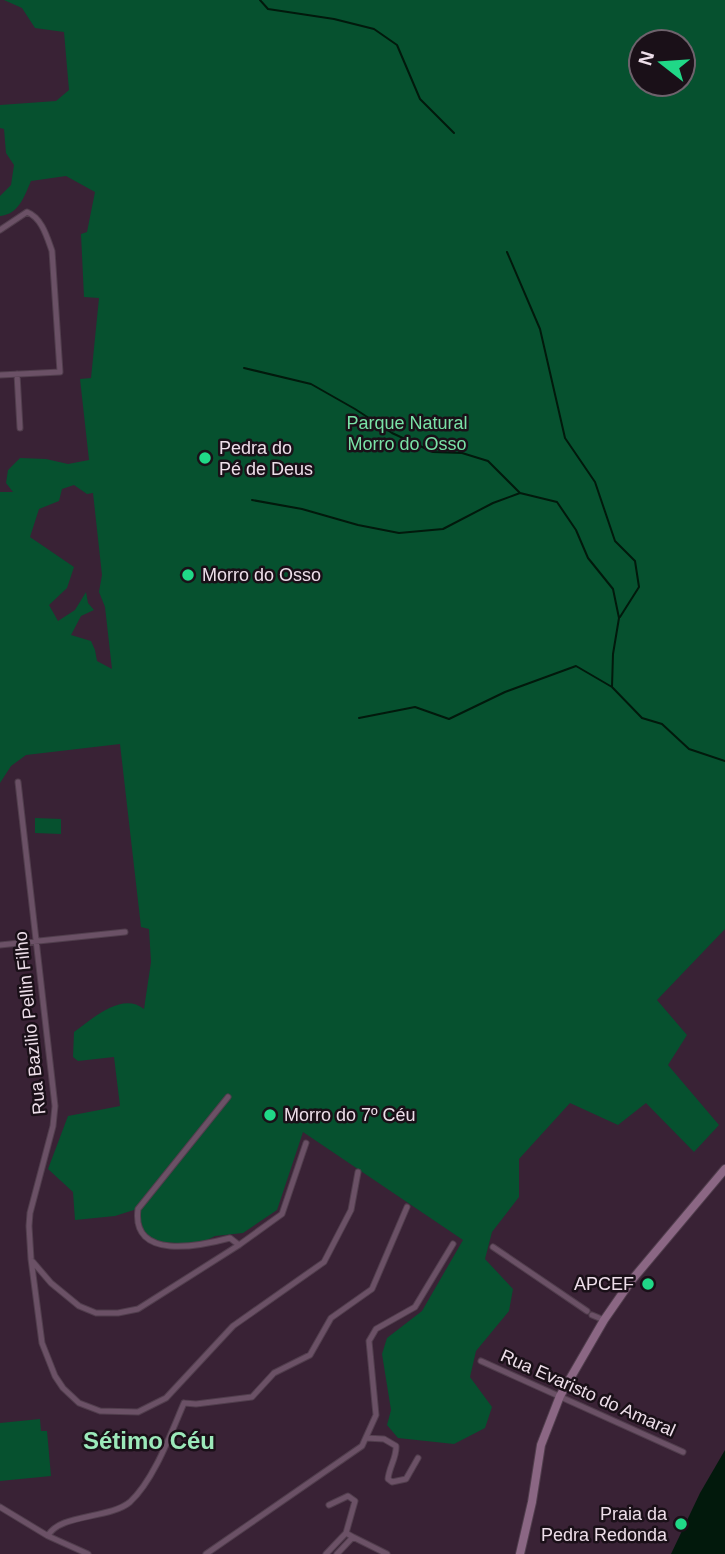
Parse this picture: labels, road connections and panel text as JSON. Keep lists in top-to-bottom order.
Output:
{
  "streets": {
    "street": ["Rua Bazilio Pellin Filho", "Rua Evaristo do Amaral"]
  },
  "districts": ["Sétimo Céu"],
  "parks": ["Parque Natural Morro do Osso"],
  "places": [
    "Pedra do Pé de Deus",
    "Morro do Osso",
    "Morro do 7º Céu",
    "APCEF",
    "Praia da Pedra Redonda"
  ],
  "north": "left"
}
